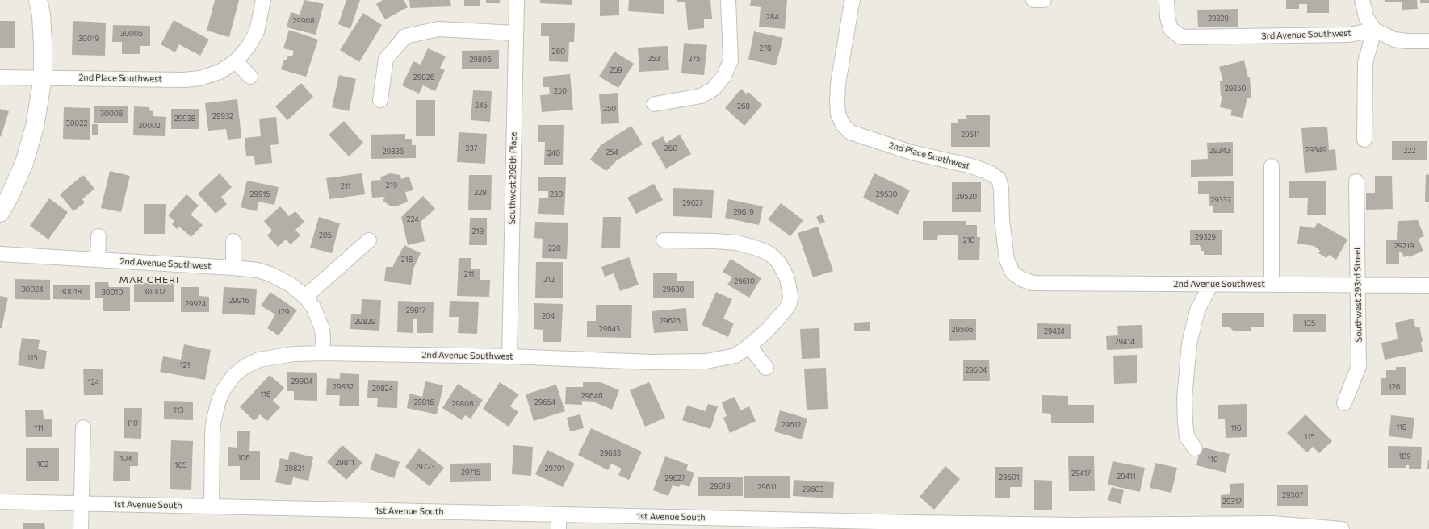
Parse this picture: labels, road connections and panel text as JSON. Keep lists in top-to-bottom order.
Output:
{
  "streets": {
    "street": [
      "3rd Avenue Southwest",
      "2nd Place Southwest",
      "Southwest 298th Place",
      "2nd Avenue Southwest",
      "Southwest 293rd Street",
      "1st Avenue South"
    ]
  },
  "crossings": [
    ["2nd Place Southwest", "2nd Avenue Southwest"],
    ["Southwest 298th Place", "2nd Avenue Southwest"],
    ["2nd Avenue Southwest", "Southwest 293rd Street"]
  ],
  "districts": ["MAR CHERI"],
  "house_numbers": [
    "284",
    "29329",
    "29908",
    "30005",
    "30019",
    "278",
    "260",
    "253",
    "275",
    "29806",
    "259",
    "29826",
    "29350",
    "250",
    "245",
    "268",
    "250",
    "30008",
    "29932",
    "29938",
    "30022",
    "30002",
    "29511",
    "237",
    "260",
    "29349",
    "29343",
    "222",
    "29836",
    "254",
    "240",
    "219",
    "211",
    "229",
    "29915",
    "230",
    "29530",
    "29520",
    "29337",
    "29627",
    "29619",
    "224",
    "219",
    "205",
    "29329",
    "210",
    "29219",
    "220",
    "218",
    "211",
    "212",
    "29610",
    "30024",
    "29630",
    "30018",
    "30002",
    "30010",
    "29916",
    "29924",
    "29817",
    "129",
    "204",
    "29625",
    "29829",
    "135",
    "29643",
    "29506",
    "29424",
    "29414",
    "115",
    "121",
    "29504",
    "29904",
    "124",
    "29832",
    "126",
    "29824",
    "116",
    "29646",
    "29816",
    "29654",
    "29808",
    "113",
    "110",
    "29612",
    "118",
    "111",
    "116",
    "115",
    "29633",
    "109",
    "106",
    "104",
    "110",
    "29811",
    "102",
    "105",
    "29723",
    "29821",
    "29701",
    "29715",
    "29417",
    "29411",
    "29501",
    "29627",
    "29619",
    "29611",
    "29603",
    "29307",
    "29317"
  ]
}
